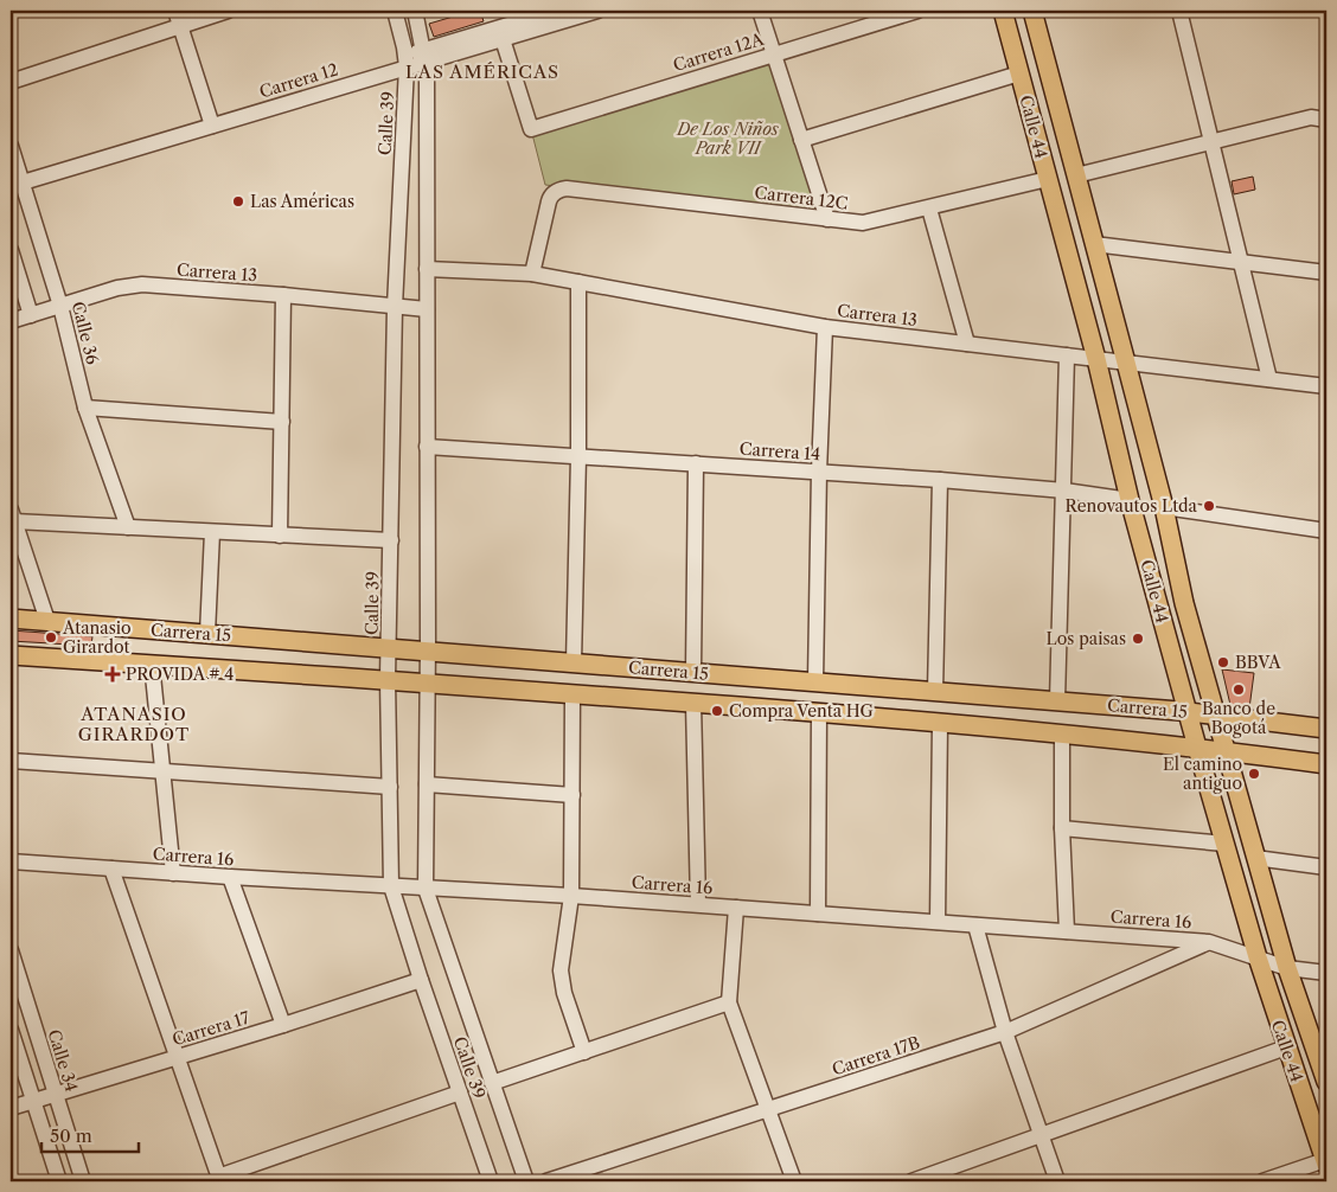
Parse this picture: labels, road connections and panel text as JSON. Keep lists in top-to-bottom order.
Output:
{
  "streets": {
    "main road": ["Calle 44", "Carrera 15"],
    "street": [
      "Carrera 12A",
      "Carrera 12",
      "Calle 39",
      "Carrera 12C",
      "Carrera 13",
      "Calle 36",
      "Carrera 14",
      "Carrera 16",
      "Carrera 17",
      "Carrera 17B",
      "Calle 34"
    ]
  },
  "crossings": [
    ["Carrera 12A", "Carrera 12"],
    ["Carrera 12", "Calle 39"],
    ["Carrera 12", "Calle 36"],
    ["Calle 39", "Carrera 13"],
    ["Calle 39", "Carrera 14"],
    ["Calle 39", "Carrera 15"],
    ["Calle 39", "Carrera 16"],
    ["Calle 39", "Carrera 17"],
    ["Calle 44", "Carrera 12C"],
    ["Calle 44", "Carrera 13"],
    ["Calle 44", "Carrera 14"],
    ["Calle 44", "Carrera 15"],
    ["Calle 44", "Carrera 16"],
    ["Carrera 12C", "Carrera 13"],
    ["Carrera 13", "Calle 36"],
    ["Carrera 16", "Carrera 17B"],
    ["Carrera 17", "Calle 34"]
  ],
  "districts": ["LAS AMÉRICAS", "ATANASIO GIRARDOT"],
  "parks": ["De Los Niños Park VII"],
  "places": {
    "other": [
      "Las Américas",
      "Renovautos Ltda",
      "Atanasio Girardot",
      "Los paisas",
      "BBVA",
      "Banco de Bogotá",
      "Compra Venta HG",
      "El camino antiguo"
    ],
    "health": ["PROVIDA # 4"]
  },
  "scale_bar": "50 m"
}
